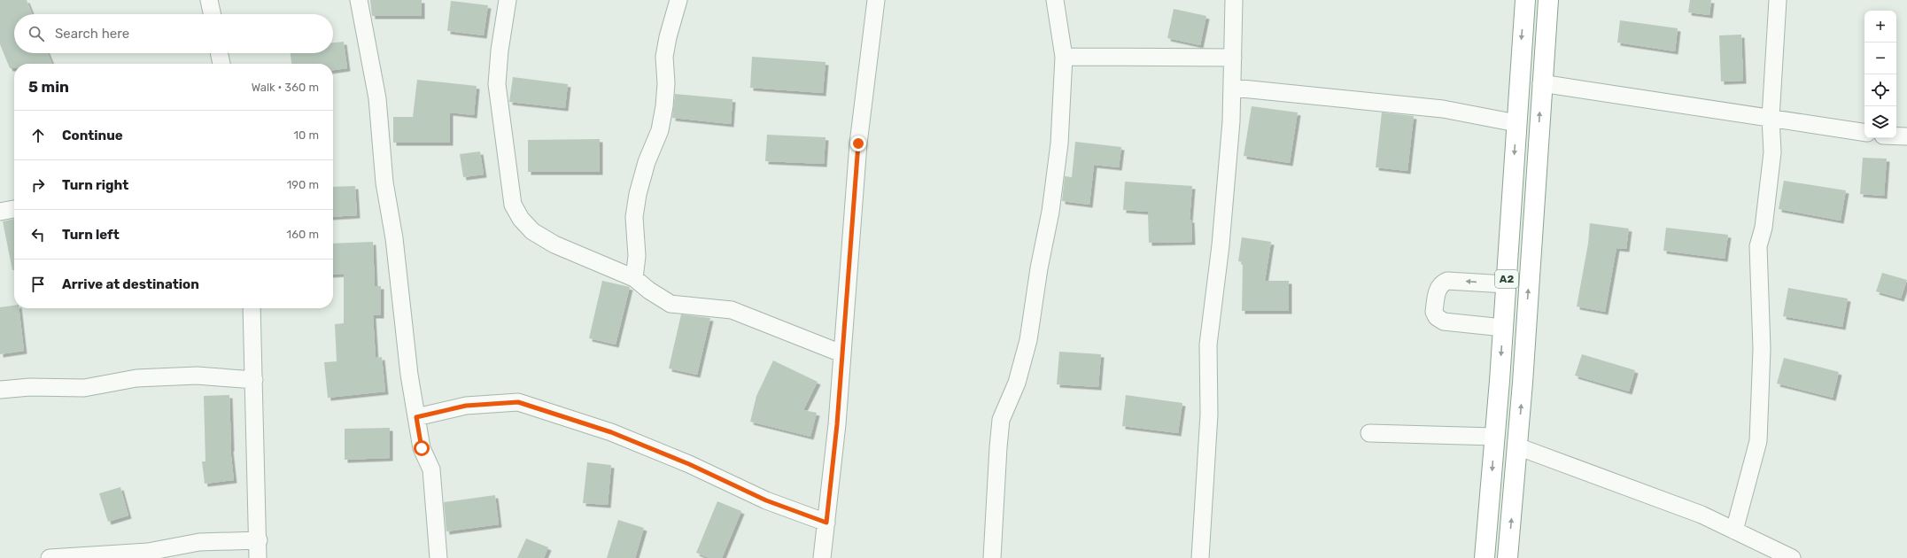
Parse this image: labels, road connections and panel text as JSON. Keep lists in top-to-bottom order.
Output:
{
  "streets": {
    "highway": ["A2"]
  },
  "page": {
    "map_buttons": ["+", "−"],
    "search": "Search here",
    "heading": ["5 min", "Walk · 360 m"],
    "list": [
      ["Continue", "10 m"],
      ["Turn right", "190 m"],
      ["Turn left", "160 m"],
      "Arrive at destination"
    ]
  }
}
